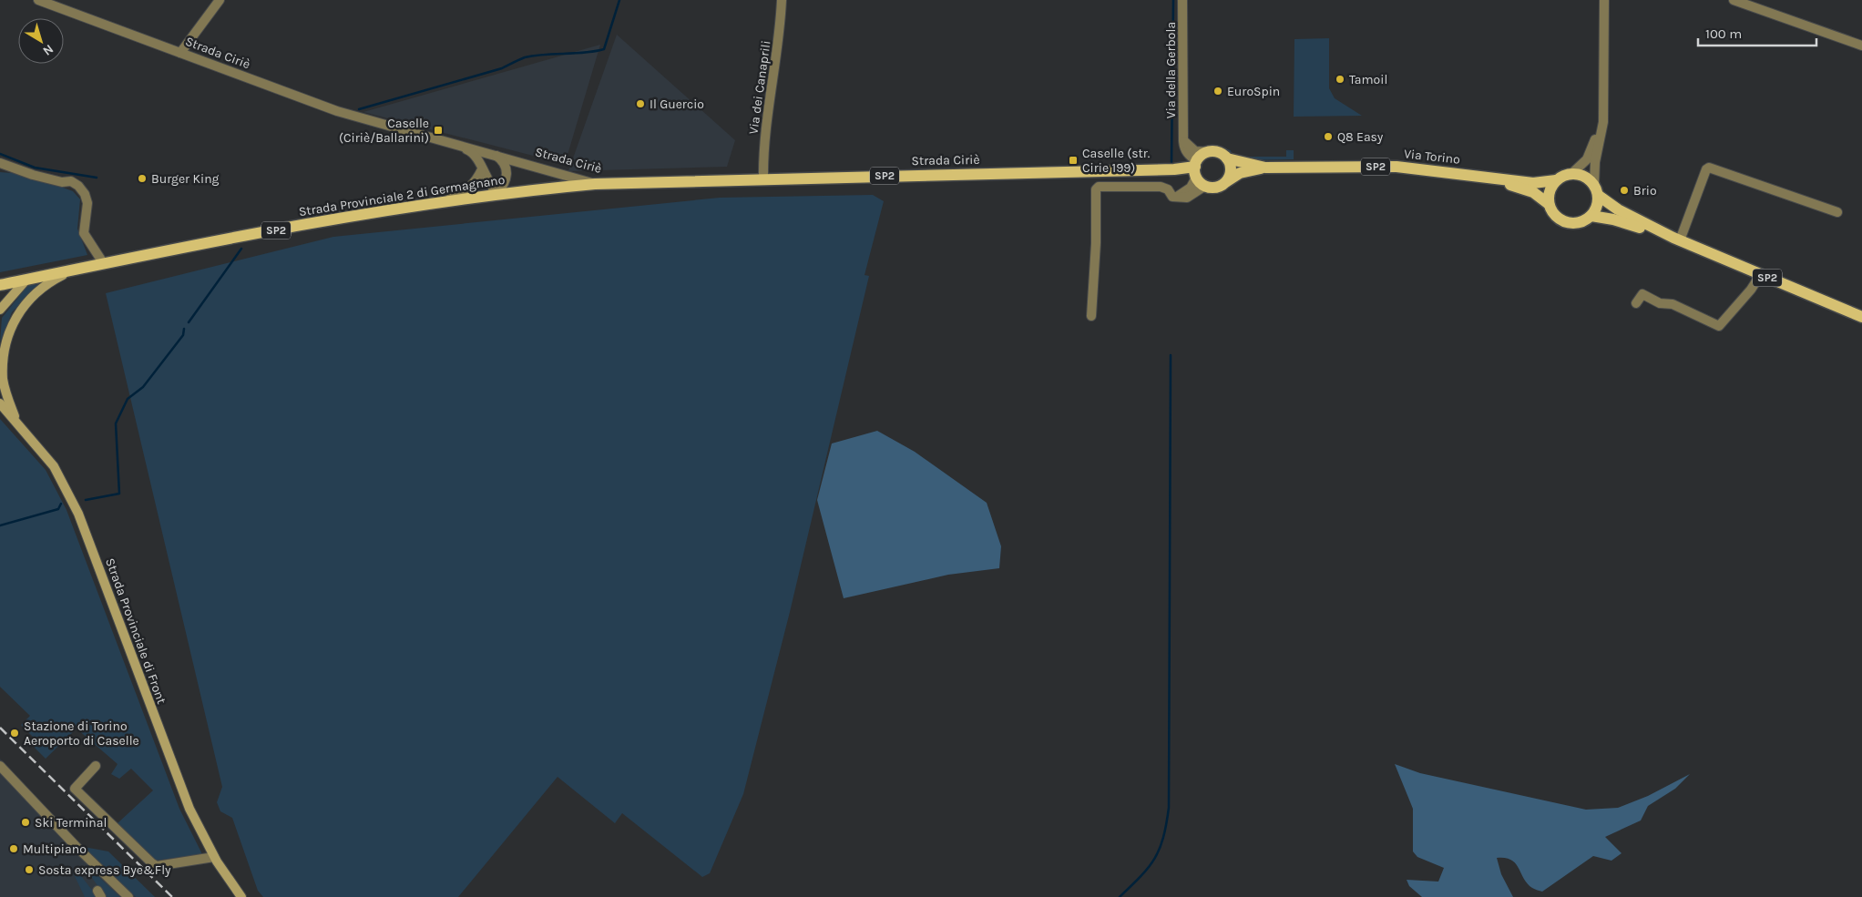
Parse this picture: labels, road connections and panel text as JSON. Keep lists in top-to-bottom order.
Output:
{
  "streets": {
    "main road": [
      "Strada Ciriè",
      "Via Torino",
      "SP2",
      "Strada Provinciale 2 di Germagnano",
      "Strada Provinciale di Front"
    ],
    "street": ["Via della Gerbola", "Via dei Canaprili"]
  },
  "crossings": [
    ["Strada Ciriè", "Via dei Canaprili"],
    ["Strada Ciriè", "Via Torino"],
    ["Strada Ciriè", "Strada Provinciale 2 di Germagnano"]
  ],
  "places": {
    "other": [
      "Tamoil",
      "EuroSpin",
      "Il Guercio",
      "Q8 Easy",
      "Burger King",
      "Brio",
      "Stazione di Torino Aeroporto di Caselle",
      "Ski Terminal",
      "Multipiano",
      "Sosta express Bye&Fly"
    ],
    "transit": ["Caselle (Ciriè/Ballarini)", "Caselle (str. Cirie 199)"]
  },
  "scale_bar": "100 m",
  "north": "bottom right"
}
